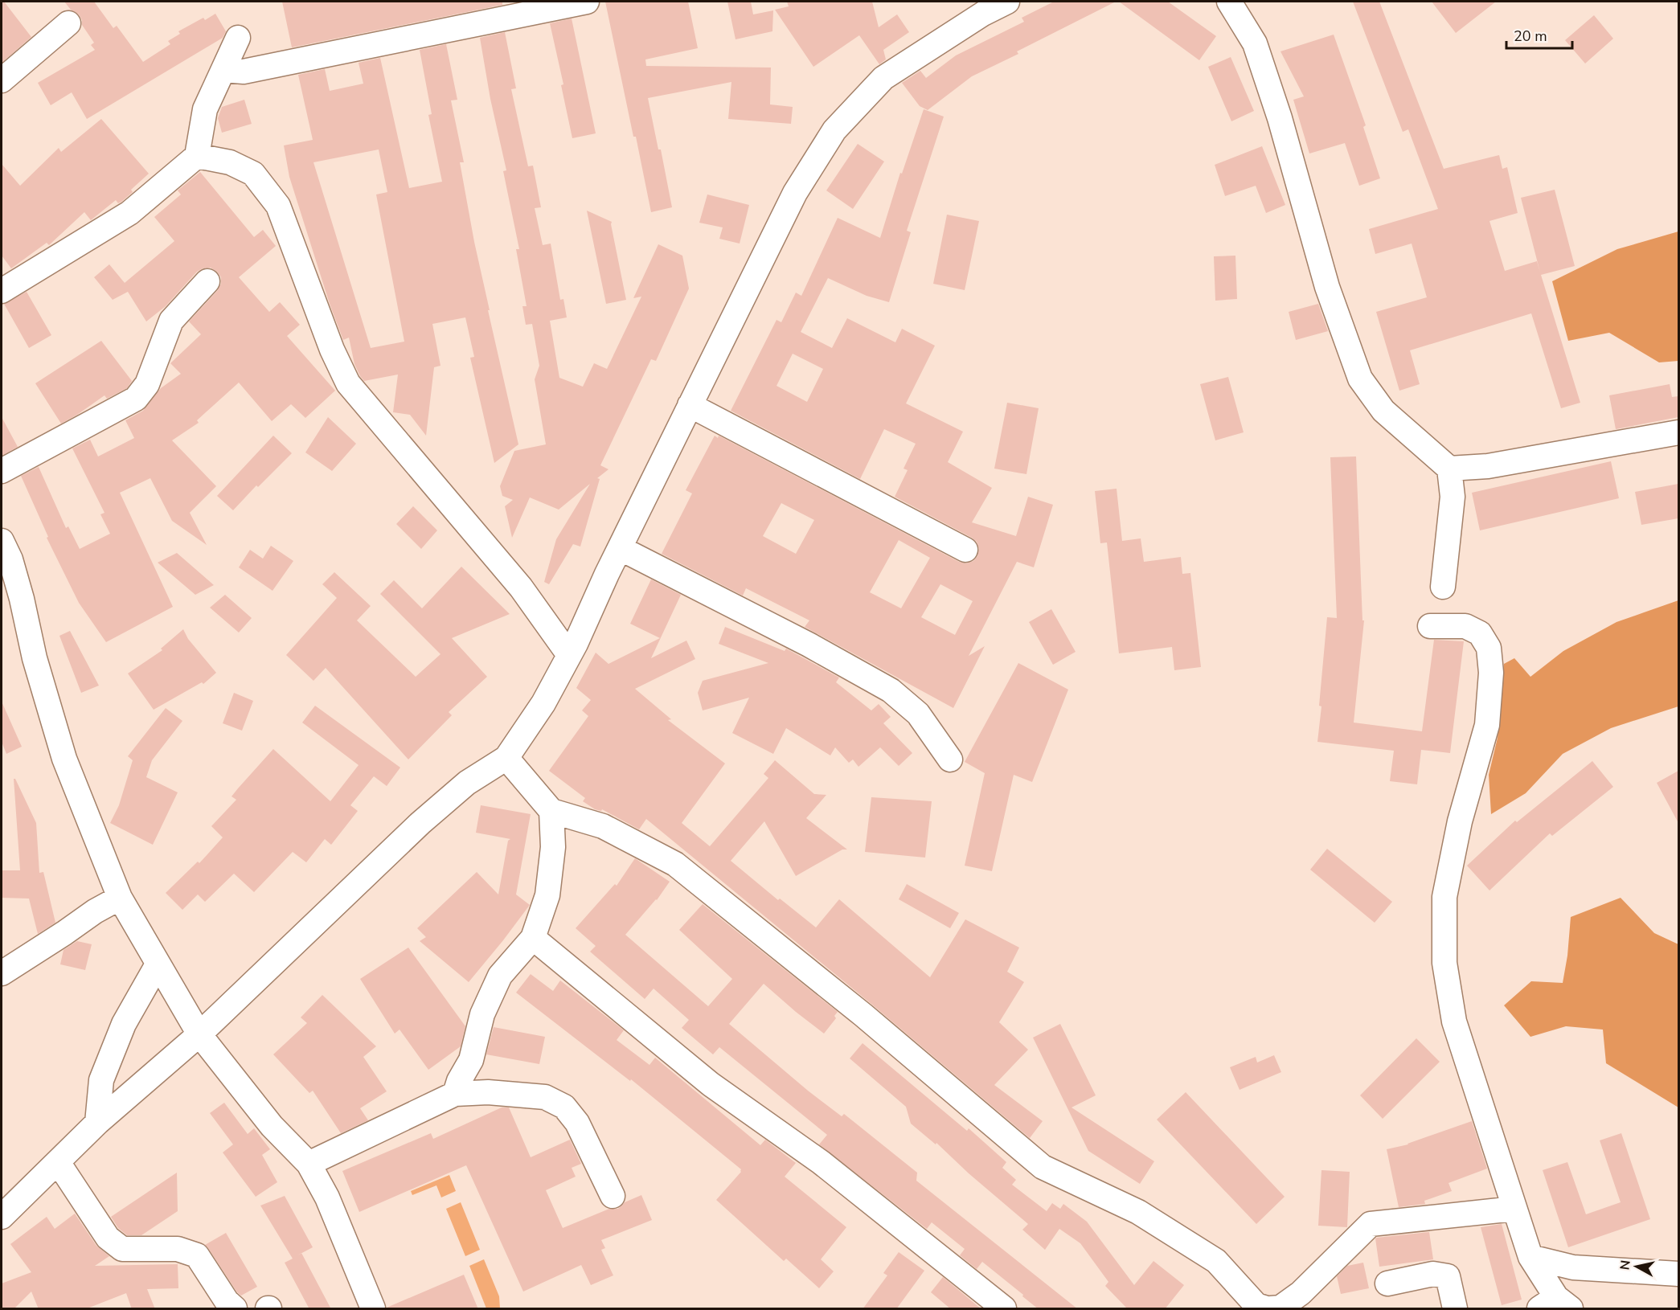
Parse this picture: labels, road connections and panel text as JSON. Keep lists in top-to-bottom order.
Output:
{
  "scale_bar": "20 m",
  "north": "left"
}
